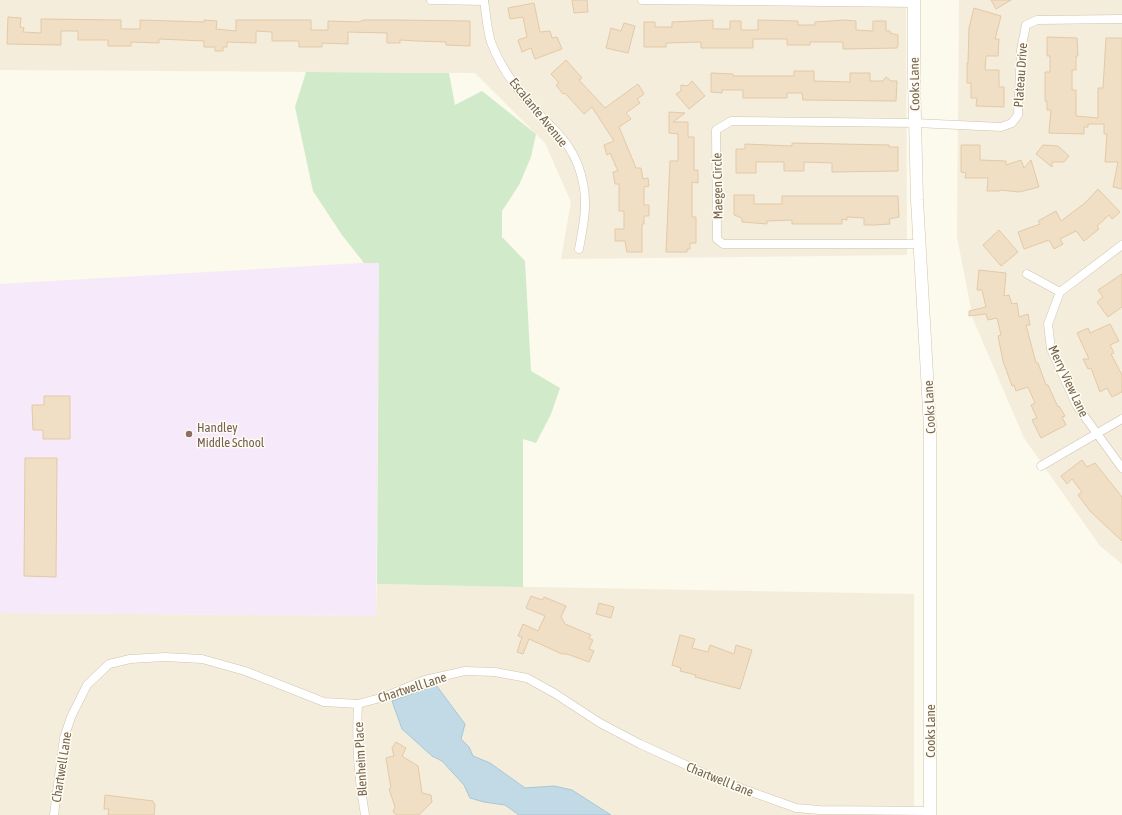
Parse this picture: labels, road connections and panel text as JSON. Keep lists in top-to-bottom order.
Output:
{
  "streets": {
    "main road": ["Cooks Lane"],
    "street": [
      "Plateau Drive",
      "Escalante Avenue",
      "Maegen Circle",
      "Merry View Lane",
      "Chartwell Lane",
      "Blenheim Place"
    ]
  },
  "crossings": [
    ["Plateau Drive", "Cooks Lane"],
    ["Plateau Drive", "Maegen Circle"],
    ["Cooks Lane", "Maegen Circle"],
    ["Cooks Lane", "Chartwell Lane"],
    ["Chartwell Lane", "Blenheim Place"]
  ],
  "places": ["Handley Middle School"]
}
